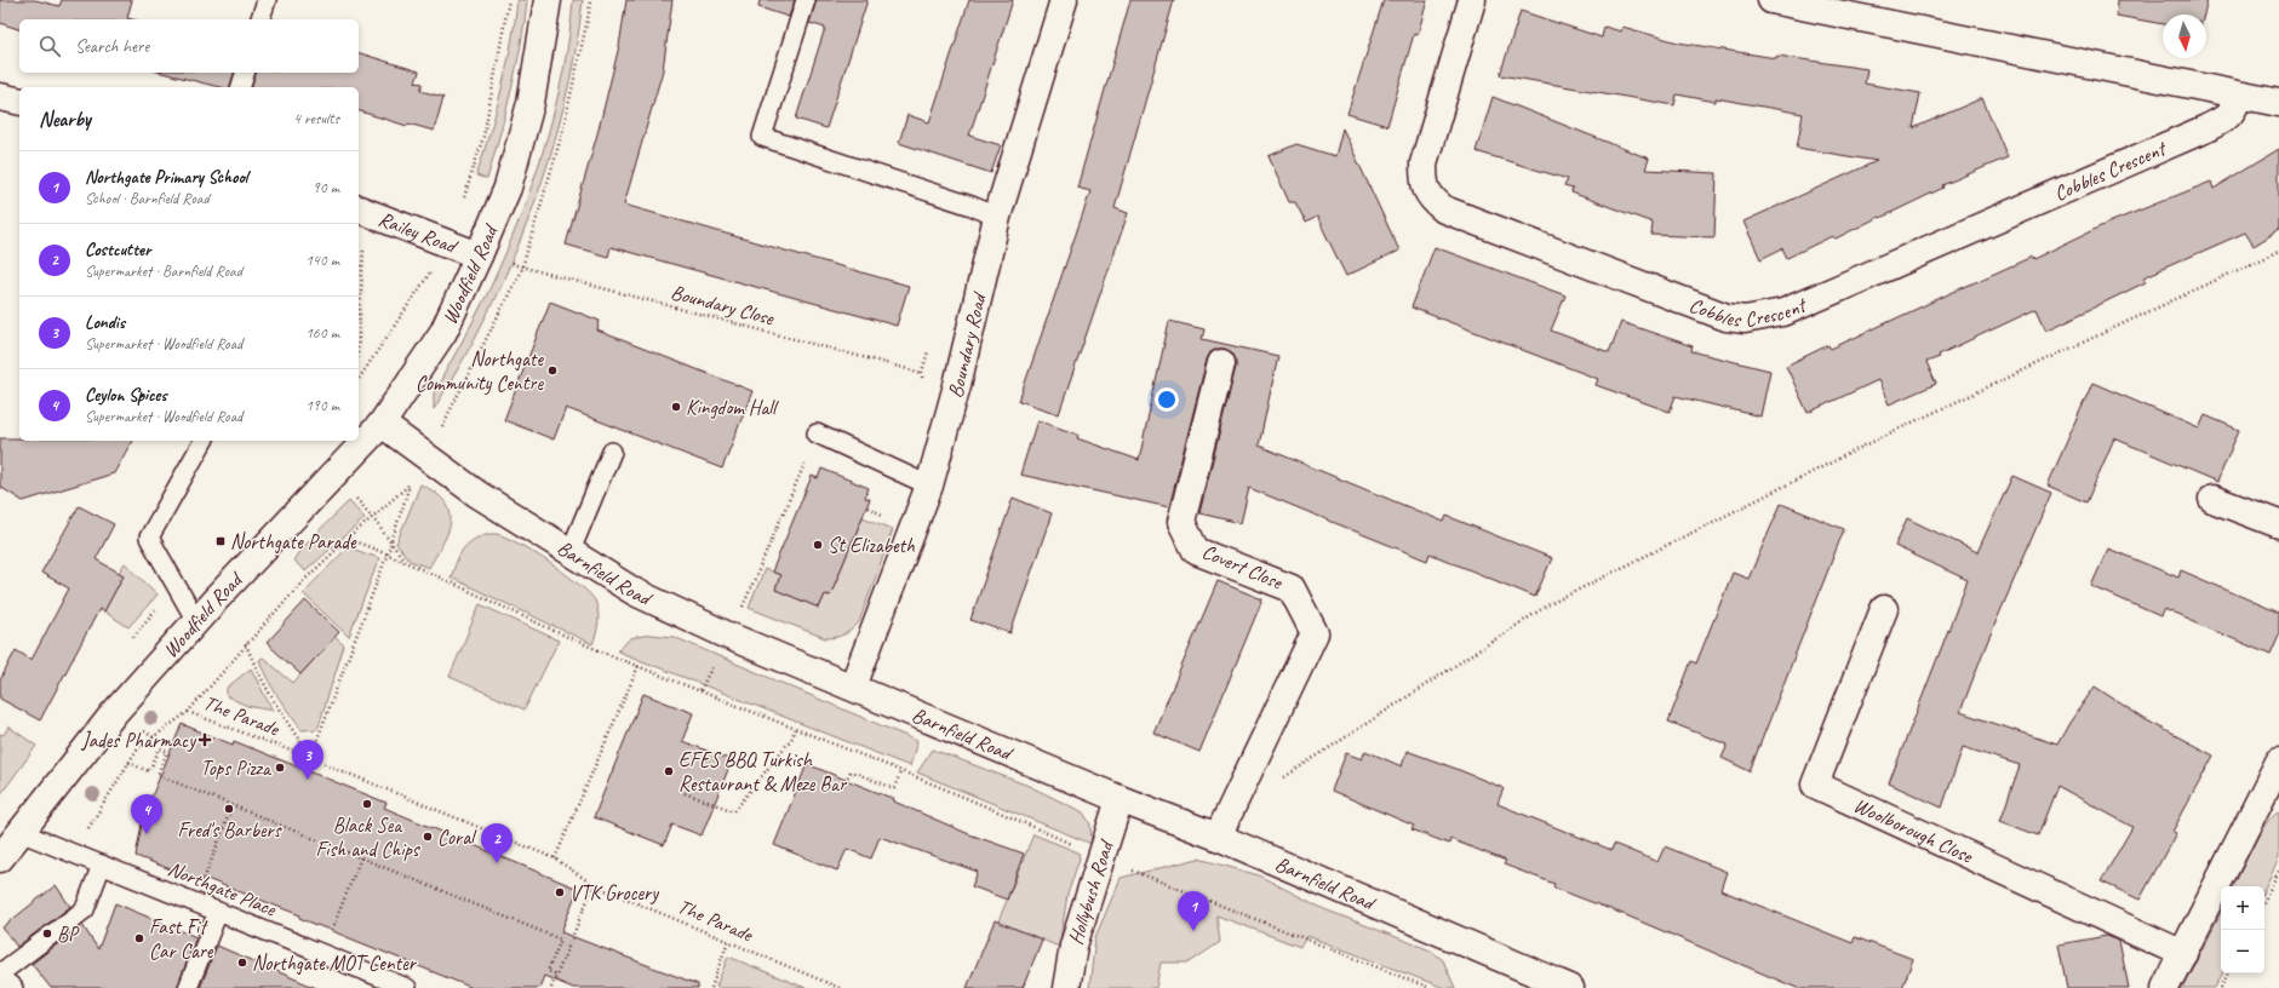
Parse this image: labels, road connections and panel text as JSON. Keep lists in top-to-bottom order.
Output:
{
  "streets": {
    "street": [
      "Cobbles Crescent",
      "Railey Road",
      "Woodfield Road",
      "Boundary Road",
      "Covert Close",
      "Barnfield Road",
      "Woolborough Close",
      "Hollybush Road"
    ],
    "lane": ["Northgate Place"],
    "path": ["Boundary Close", "The Parade"]
  },
  "crossings": [
    ["Railey Road", "Woodfield Road"],
    ["Railey Road", "Boundary Close"],
    ["Woodfield Road", "Boundary Close"],
    ["Woodfield Road", "Barnfield Road"],
    ["Woodfield Road", "Northgate Place"],
    ["Boundary Close", "Boundary Road"],
    ["Boundary Road", "Barnfield Road"],
    ["Covert Close", "Barnfield Road"],
    ["Barnfield Road", "Hollybush Road"]
  ],
  "places": {
    "other": [
      "Northgate Community Centre",
      "Kingdom Hall",
      "St Elizabeth",
      "Tops Pizza",
      "EFES BBQ Turkish Restaurant & Meze Bar",
      "Black Sea Fish and Chips",
      "Fred's Barbers",
      "Coral",
      "VTK Grocery",
      "BP",
      "Fast Fit Car Care",
      "Northgate MOT Center"
    ],
    "transit": ["Northgate Parade"],
    "health": ["Jades Pharmacy"]
  },
  "north": "bottom",
  "page": {
    "search": "Search here",
    "heading": ["Nearby", "4 results"],
    "list": [
      {
        "mark": "1",
        "name": "Northgate Primary School",
        "note": "School · Barnfield Road",
        "value": "90 m"
      },
      {
        "mark": "2",
        "name": "Costcutter",
        "note": "Supermarket · Barnfield Road",
        "value": "140 m"
      },
      {
        "mark": "3",
        "name": "Londis",
        "note": "Supermarket · Woodfield Road",
        "value": "160 m"
      },
      {
        "mark": "4",
        "name": "Ceylon Spices",
        "note": "Supermarket · Woodfield Road",
        "value": "190 m"
      }
    ],
    "pins": [
      "3",
      "4",
      "2",
      "1"
    ],
    "map_buttons": ["+", "−"]
  }
}
